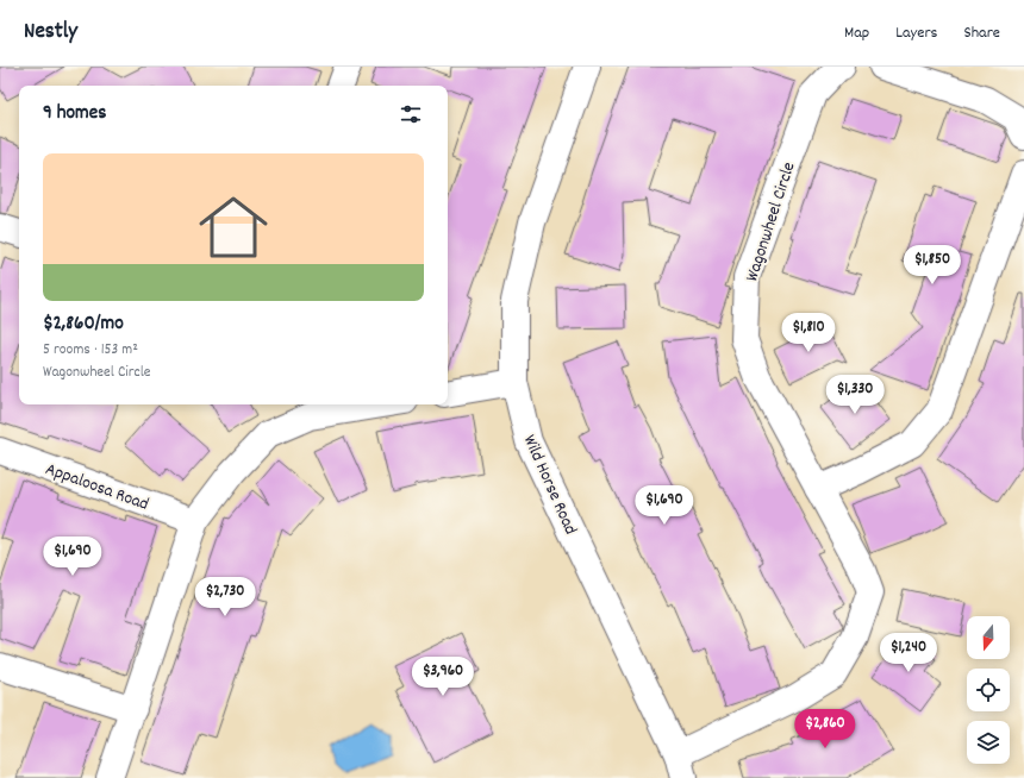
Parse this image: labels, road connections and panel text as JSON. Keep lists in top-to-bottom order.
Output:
{
  "streets": {
    "street": ["Wagonwheel Circle", "Wild Horse Road", "Appaloosa Road"]
  },
  "crossings": [
    ["Wagonwheel Circle", "Wild Horse Road"]
  ],
  "north": "bottom",
  "page": {
    "header": "Nestly",
    "nav": ["Map", "Layers", "Share"],
    "heading": "9 homes",
    "list": [
      {
        "name": "$2,860/mo",
        "note": "5 rooms · 153 m² · Wagonwheel Circle"
      }
    ],
    "price": [
      "$1,850",
      "$1,810",
      "$1,330",
      "$1,690",
      "$1,690",
      "$2,730",
      "$1,240",
      "$3,960",
      "$2,860"
    ]
  }
}
